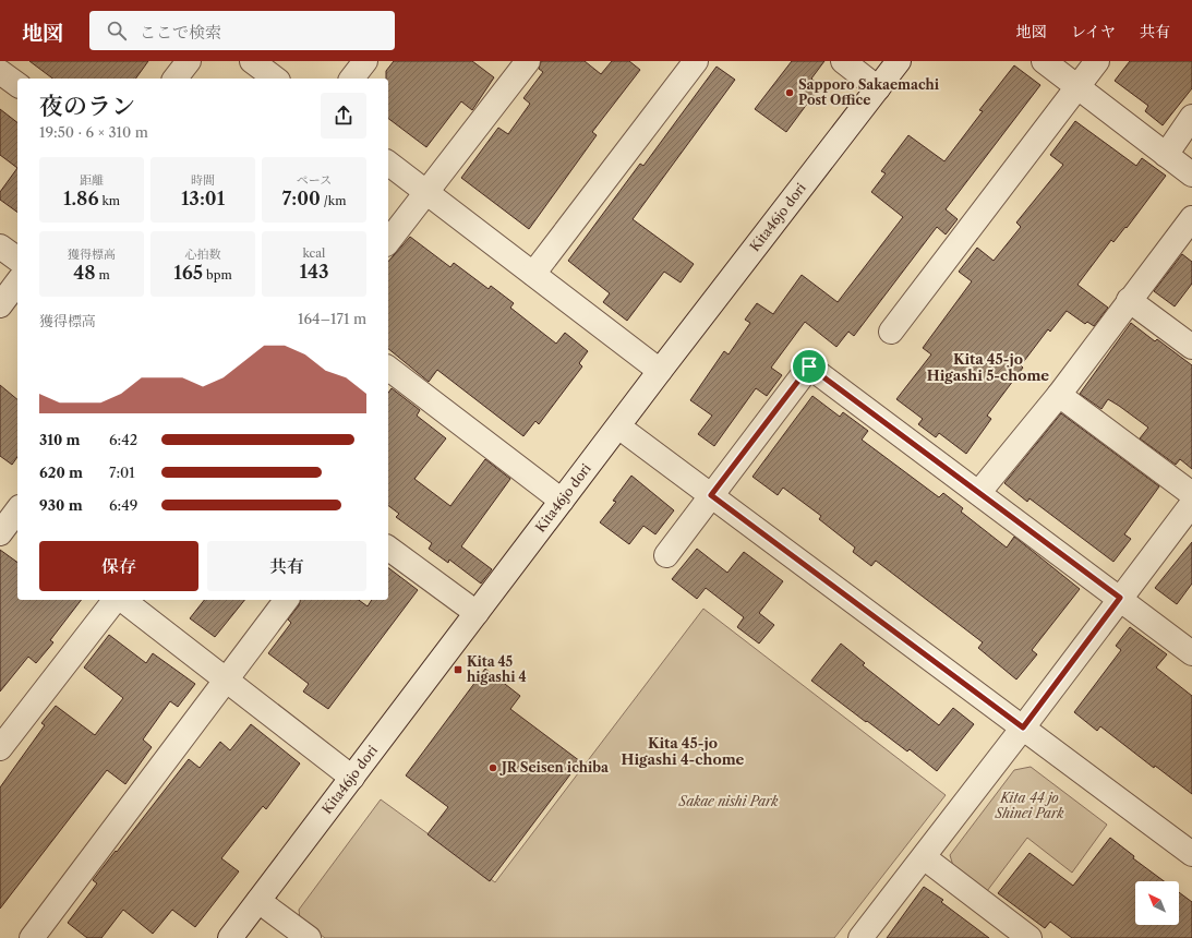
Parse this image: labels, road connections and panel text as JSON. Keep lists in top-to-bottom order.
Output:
{
  "streets": {
    "street": ["Kita46jo dori"]
  },
  "districts": ["Kita 45-jo Higashi 5-chome", "Kita 45-jo Higashi 4-chome"],
  "parks": ["Kita 44 jo Shinei Park", "Sakae nishi Park"],
  "places": {
    "other": ["Sapporo Sakaemachi Post Office", "JR Seisen ichiba"],
    "transit": ["Kita 45 higashi 4"]
  },
  "north": "top left",
  "page": {
    "header": "地図",
    "search": "ここで検索",
    "nav": ["地図", "レイヤ", "共有"],
    "heading": ["夜のラン", "19:50 · 6 × 310 m"],
    "stats": [
      ["距離", "1.86 km"],
      ["時間", "13:01"],
      ["ペース", "7:00 /km"],
      ["獲得標高", "48 m"],
      ["心拍数", "165 bpm"],
      ["kcal", "143"]
    ],
    "chart": ["獲得標高", "164–171 m"],
    "list": [
      {
        "name": "310 m",
        "note": "6:42"
      },
      {
        "name": "620 m",
        "note": "7:01"
      },
      {
        "name": "930 m",
        "note": "6:49"
      }
    ],
    "buttons": ["保存", "共有"]
  }
}
